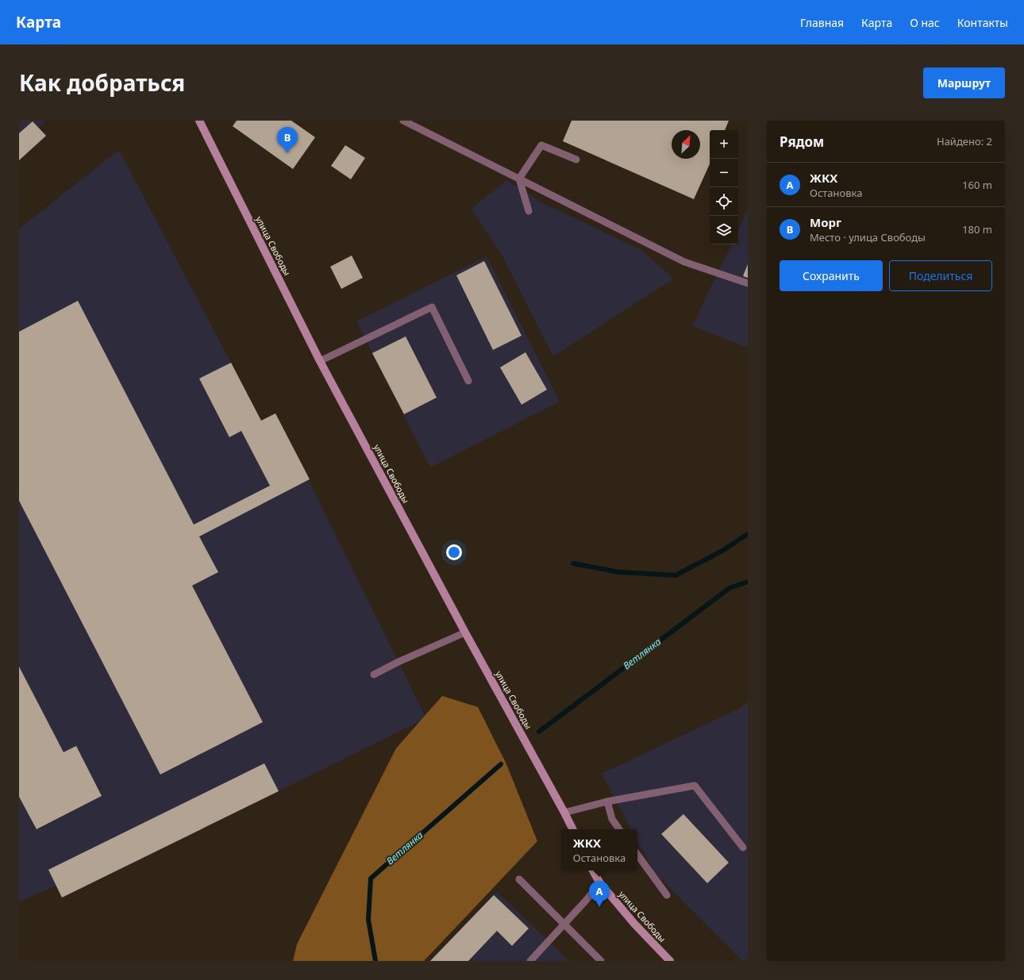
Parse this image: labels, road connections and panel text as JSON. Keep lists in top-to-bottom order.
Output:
{
  "streets": {
    "main road": ["улица Свободы"]
  },
  "water": ["Ветлянка"],
  "north": "top right",
  "page": {
    "header": "Карта",
    "nav": [
      "Главная",
      "Карта",
      "О нас",
      "Контакты"
    ],
    "title": "Как добраться",
    "buttons": [
      "Маршрут",
      ["Сохранить", "Поделиться"]
    ],
    "heading": ["Рядом", "Найдено: 2"],
    "pins": ["B", "A"],
    "map_buttons": ["+", "−"],
    "list": [
      {
        "mark": "A",
        "name": "ЖКХ",
        "note": "Остановка",
        "value": "160 m"
      },
      {
        "mark": "B",
        "name": "Морг",
        "note": "Место · улица Свободы",
        "value": "180 m"
      }
    ],
    "popup": ["ЖКХ", "Остановка"]
  }
}
